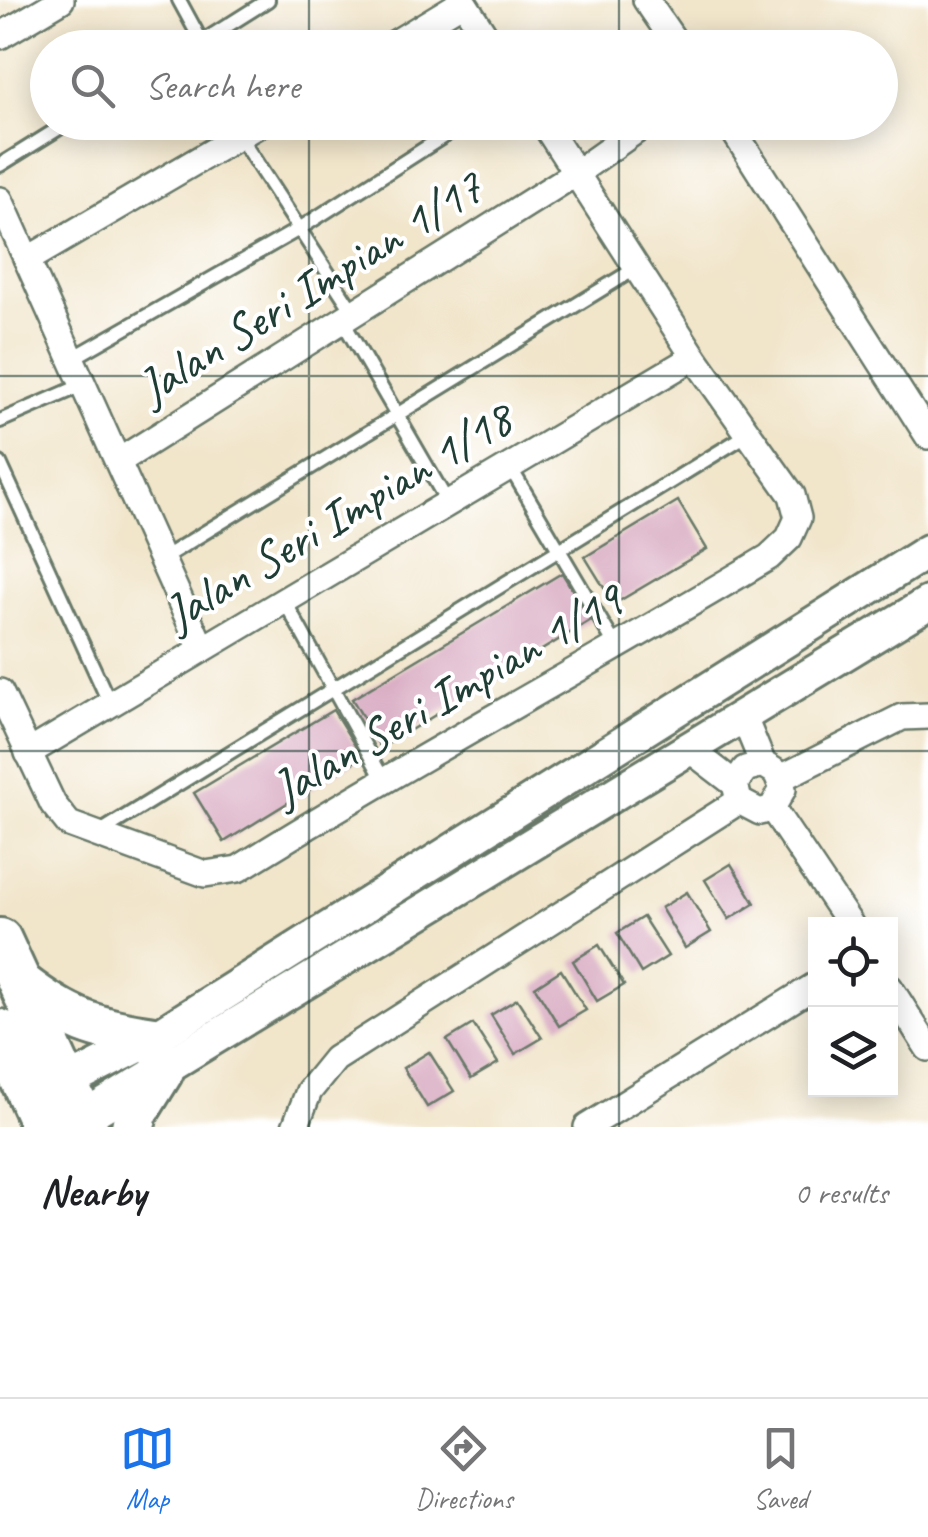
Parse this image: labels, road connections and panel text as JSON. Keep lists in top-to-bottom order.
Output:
{
  "streets": {
    "street": ["Jalan Seri Impian 1/17", "Jalan Seri Impian 1/18", "Jalan Seri Impian 1/19"]
  },
  "crossings": [
    ["Jalan Seri Impian 1/18", "Jalan Seri Impian 1/19"]
  ],
  "page": {
    "search": "Search here",
    "heading": ["Nearby", "0 results"],
    "nav": ["Map", "Directions", "Saved"]
  }
}
